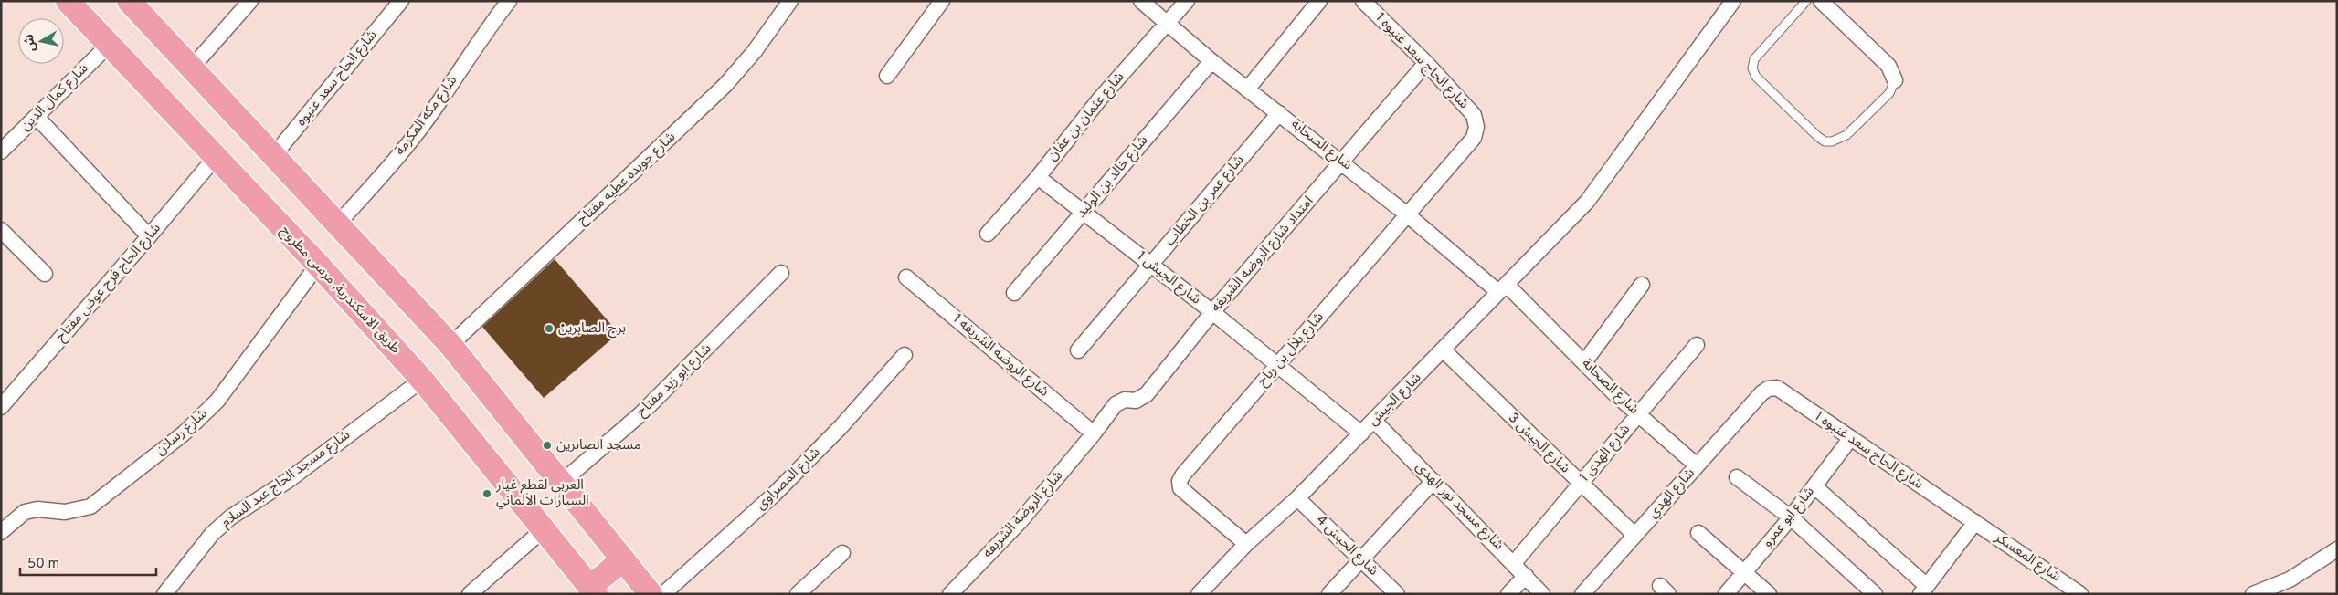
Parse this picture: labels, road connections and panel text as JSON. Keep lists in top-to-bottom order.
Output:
{
  "streets": {
    "main road": ["طريق الاسكندرية, مرسى مطروح"],
    "street": [
      "شارع الحاج سعد غنيوه 1",
      "شارع الحاج سعد غنيوه",
      "شارع كمال الدين",
      "شارع مكه المكرمة",
      "شارع عثمان بن عفان",
      "شارع الصحابة",
      "شارع خالد بن الوليد",
      "شارع جويده عطيه مفتاح",
      "شارع عمر بن الخطاب",
      "امتداد شارع الروضه الشريفه",
      "شارع الجيش 1",
      "شارع الحاج فرج عوض مفتاح",
      "شارع بلال بن رباح",
      "شارع الروضه الشريفه 1",
      "شارع ابو زيد مفتاح",
      "شارع الجيش",
      "شارع رسلان",
      "شارع الجيش 3",
      "شارع الهدى 1",
      "شارع مسجد الحاج عبد السلام",
      "شارع المصراوى",
      "شارع الهدي",
      "شارع مسجد نور الهدى",
      "شارع الروضة الشريفه",
      "شارع ابو عمرو",
      "شارع الجيش 4",
      "شارع المعسكر"
    ]
  },
  "crossings": [
    ["شارع الحاج سعد غنيوه 1", "امتداد شارع الروضه الشريفه"],
    ["شارع الحاج سعد غنيوه 1", "شارع بلال بن رباح"],
    ["شارع الحاج سعد غنيوه 1", "شارع الهدي"],
    ["شارع الحاج سعد غنيوه 1", "شارع ابو عمرو"],
    ["شارع الحاج سعد غنيوه 1", "شارع المعسكر"],
    ["شارع كمال الدين", "طريق الاسكندرية, مرسى مطروح"],
    ["شارع عثمان بن عفان", "شارع الصحابة"],
    ["شارع عثمان بن عفان", "شارع الجيش 1"],
    ["شارع الصحابة", "شارع خالد بن الوليد"],
    ["شارع الصحابة", "شارع عمر بن الخطاب"],
    ["شارع الصحابة", "امتداد شارع الروضه الشريفه"],
    ["شارع الصحابة", "شارع بلال بن رباح"],
    ["شارع الصحابة", "شارع الجيش"],
    ["شارع الصحابة", "شارع الهدى 1"],
    ["شارع الصحابة", "شارع الهدي"],
    ["شارع خالد بن الوليد", "شارع الجيش 1"],
    ["شارع عمر بن الخطاب", "شارع الجيش 1"],
    ["امتداد شارع الروضه الشريفه", "شارع الجيش 1"],
    ["امتداد شارع الروضه الشريفه", "شارع الروضه الشريفه 1"],
    ["امتداد شارع الروضه الشريفه", "شارع الروضة الشريفه"],
    ["شارع الجيش 1", "شارع بلال بن رباح"],
    ["شارع الجيش 1", "شارع الجيش"],
    ["شارع الحاج فرج عوض مفتاح", "طريق الاسكندرية, مرسى مطروح"],
    ["طريق الاسكندرية, مرسى مطروح", "شارع رسلان"],
    ["طريق الاسكندرية, مرسى مطروح", "شارع مسجد الحاج عبد السلام"],
    ["شارع بلال بن رباح", "شارع الجيش"],
    ["شارع الروضه الشريفه 1", "شارع الروضة الشريفه"],
    ["شارع الجيش", "شارع الجيش 3"],
    ["شارع الجيش", "شارع مسجد نور الهدى"],
    ["شارع الجيش", "شارع الجيش 4"],
    ["شارع الجيش 3", "شارع الهدى 1"],
    ["شارع الجيش 3", "شارع الهدي"],
    ["شارع الهدى 1", "شارع مسجد نور الهدى"]
  ],
  "places": ["برج الصابرين", "مسجد الصابرين", "العربي لقطع غيار السيارات الالماني"],
  "scale_bar": "50 m",
  "north": "left"
}
